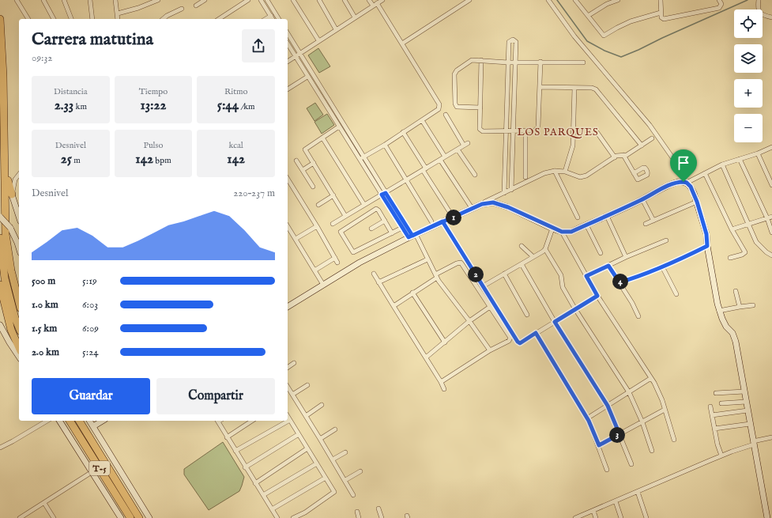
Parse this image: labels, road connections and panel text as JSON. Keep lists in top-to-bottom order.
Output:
{
  "streets": {
    "highway": ["T-5"]
  },
  "districts": ["LOS PARQUES"],
  "page": {
    "map_buttons": ["+", "−"],
    "heading": ["Carrera matutina", "09:32"],
    "stats": [
      ["Distancia", "2.33 km"],
      ["Tiempo", "13:22"],
      ["Ritmo", "5:44 /km"],
      ["Desnivel", "25 m"],
      ["Pulso", "142 bpm"],
      ["kcal", "142"]
    ],
    "chart": ["Desnivel", "220–237 m"],
    "pins": [
      "1",
      "2",
      "4",
      "3"
    ],
    "list": [
      {
        "name": "500 m",
        "note": "5:19"
      },
      {
        "name": "1.0 km",
        "note": "6:03"
      },
      {
        "name": "1.5 km",
        "note": "6:09"
      },
      {
        "name": "2.0 km",
        "note": "5:24"
      }
    ],
    "buttons": ["Guardar", "Compartir"]
  }
}
